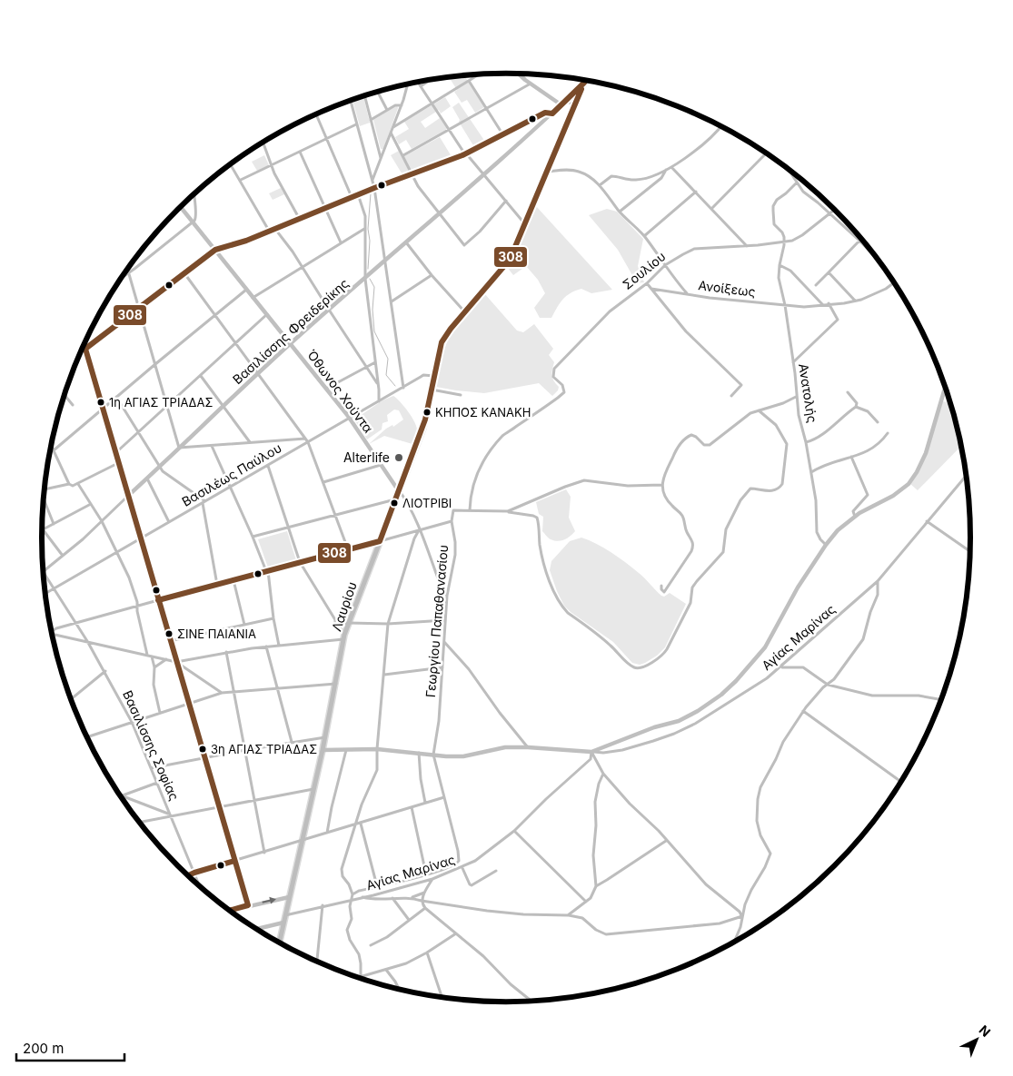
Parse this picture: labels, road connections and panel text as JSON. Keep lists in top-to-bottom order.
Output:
{
  "streets": {
    "main road": ["Λαυρίου"],
    "street": [
      "Σουλίου",
      "Ανοίξεως",
      "Βασιλίσσης Φρειδερίκης",
      "Όθωνος Χούντα",
      "Ανατολής",
      "Βασιλέως Παύλου",
      "Γεωργίου Παπαθανασίου",
      "Αγίας Μαρίνας",
      "Βασιλίσσης Σοφίας"
    ]
  },
  "crossings": [
    ["Σουλίου", "Ανοίξεως"],
    ["Σουλίου", "Ανατολής"],
    ["Ανοίξεως", "Ανατολής"],
    ["Ανοίξεως", "Λαυρίου"],
    ["Βασιλίσσης Φρειδερίκης", "Όθωνος Χούντα"],
    ["Βασιλίσσης Φρειδερίκης", "Λαυρίου"],
    ["Βασιλίσσης Φρειδερίκης", "Βασιλίσσης Σοφίας"],
    ["Όθωνος Χούντα", "Βασιλέως Παύλου"],
    ["Όθωνος Χούντα", "Λαυρίου"],
    ["Βασιλέως Παύλου", "Λαυρίου"],
    ["Βασιλέως Παύλου", "Βασιλίσσης Σοφίας"],
    ["Λαυρίου", "Αγίας Μαρίνας"],
    ["Γεωργίου Παπαθανασίου", "Αγίας Μαρίνας"]
  ],
  "places": [
    "1η ΑΓΙΑΣ ΤΡΙΑΔΑΣ",
    "ΚΗΠΟΣ ΚΑΝΑΚΗ",
    "Alterlife",
    "ΛΙΟΤΡΙΒΙ",
    "ΣΙΝΕ ΠΑΙΑΝΙΑ",
    "3η ΑΓΙΑΣ ΤΡΙΑΔΑΣ"
  ],
  "lines": ["transit line 308"],
  "scale_bar": "200 m",
  "north": "top right"
}
